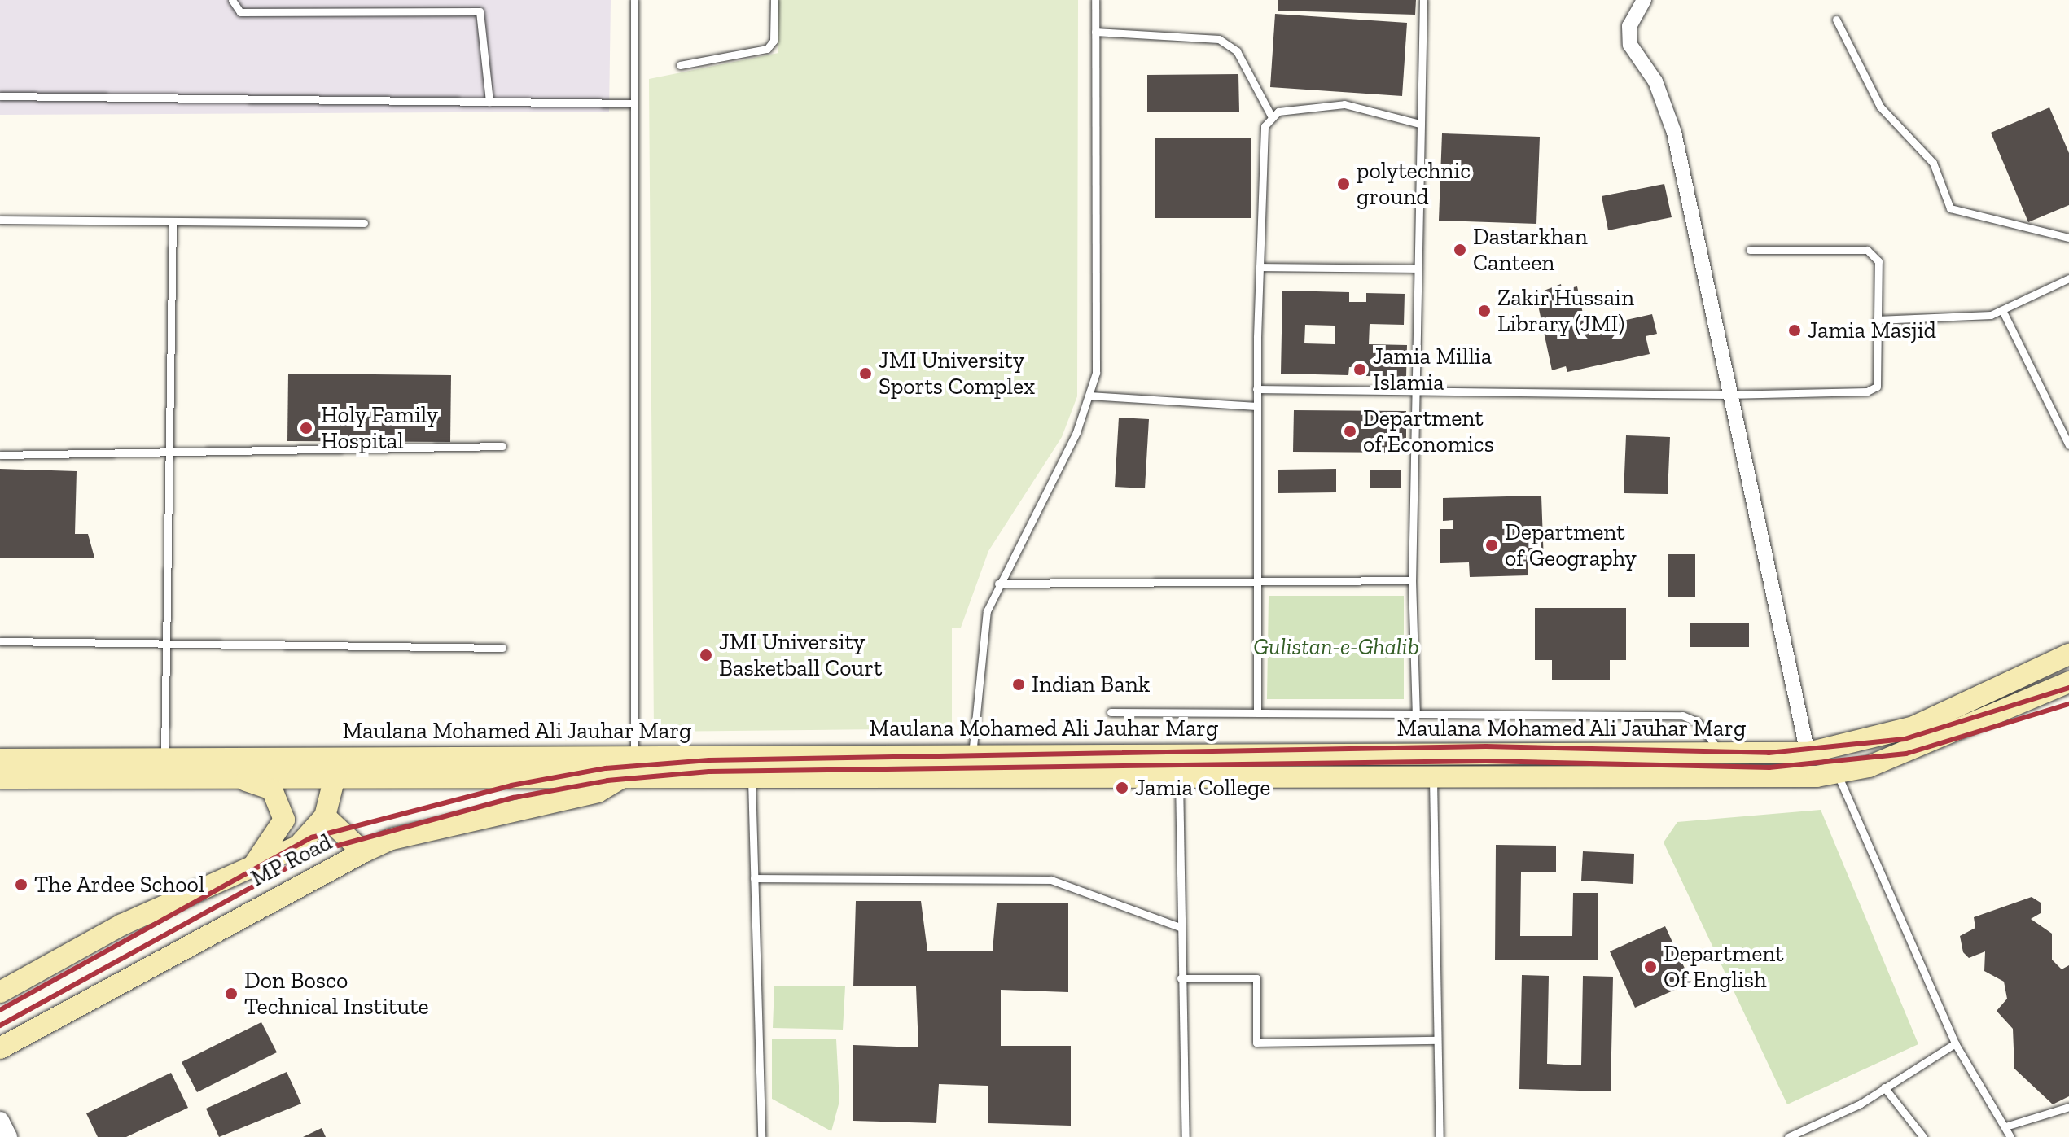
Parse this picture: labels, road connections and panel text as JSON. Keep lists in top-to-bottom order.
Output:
{
  "streets": {
    "main road": ["Maulana Mohamed Ali Jauhar Marg", "MP Road"]
  },
  "crossings": [
    ["Maulana Mohamed Ali Jauhar Marg", "MP Road"]
  ],
  "parks": ["Gulistan-e-Ghalib"],
  "places": [
    "polytechnic ground",
    "Dastarkhan Canteen",
    "Zakir Hussain Library (JMI)",
    "Jamia Masjid",
    "Jamia Millia Islamia",
    "JMI University Sports Complex",
    "Holy Family Hospital",
    "Department of Economics",
    "Department of Geography",
    "JMI University Basketball Court",
    "Indian Bank",
    "Jamia College",
    "The Ardee School",
    "Department Of English",
    "Don Bosco Technical Institute"
  ]
}
